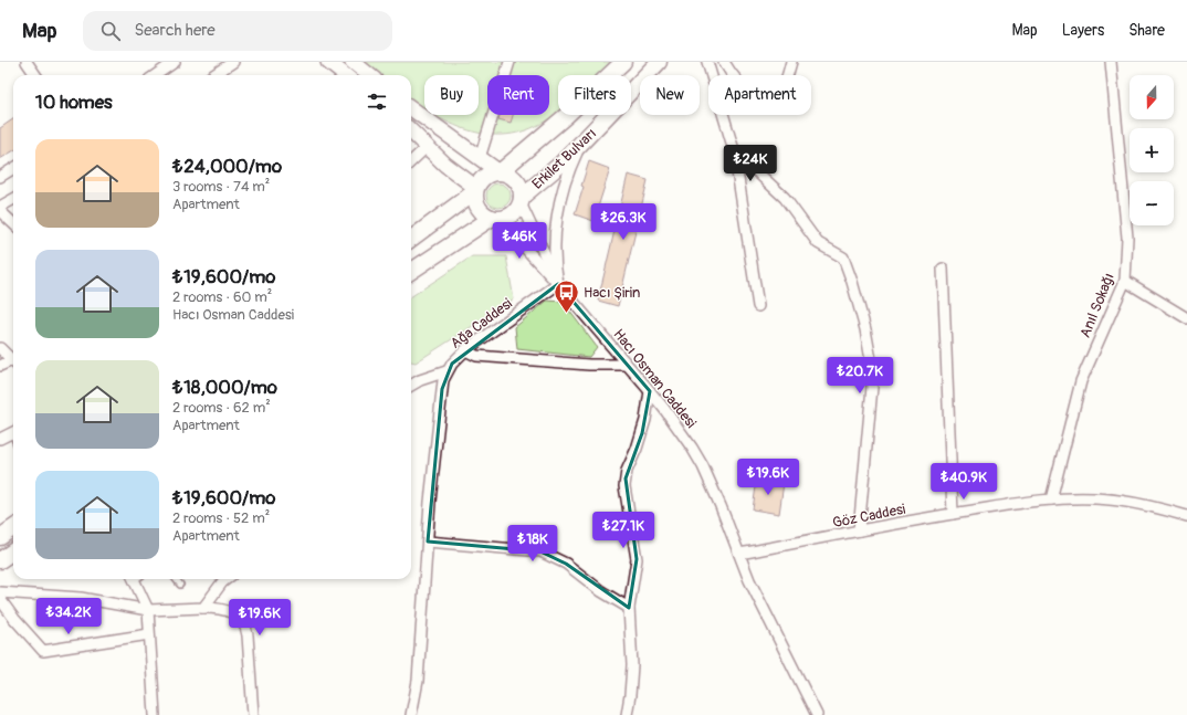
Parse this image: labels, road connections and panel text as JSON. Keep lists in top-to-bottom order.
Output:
{
  "streets": {
    "main road": ["Erkilet Bulvarı"],
    "street": [
      "Anıl Sokağı",
      "Ağa Caddesi",
      "Hacı Osman Caddesi",
      "Göz Caddesi"
    ]
  },
  "crossings": [
    ["Anıl Sokağı", "Göz Caddesi"],
    ["Ağa Caddesi", "Hacı Osman Caddesi"],
    ["Hacı Osman Caddesi", "Göz Caddesi"]
  ],
  "places": {
    "bus stop": ["Hacı Şirin"]
  },
  "north": "bottom",
  "page": {
    "header": "Map",
    "search": "Search here",
    "nav": ["Map", "Layers", "Share"],
    "map_buttons": ["+", "−"],
    "chip": [
      "Buy",
      "Rent",
      "Filters",
      "New",
      "Apartment"
    ],
    "heading": "10 homes",
    "list": [
      {
        "name": "₺24,000/mo",
        "note": "3 rooms · 74 m² · Apartment"
      },
      {
        "name": "₺19,600/mo",
        "note": "2 rooms · 60 m² · Hacı Osman Caddesi"
      },
      {
        "name": "₺18,000/mo",
        "note": "2 rooms · 62 m² · Apartment"
      },
      {
        "name": "₺19,600/mo",
        "note": "2 rooms · 52 m² · Apartment"
      }
    ],
    "price": [
      "₺24K",
      "₺26.3K",
      "₺46K",
      "₺20.7K",
      "₺19.6K",
      "₺40.9K",
      "₺27.1K",
      "₺18K",
      "₺34.2K",
      "₺19.6K"
    ]
  }
}
